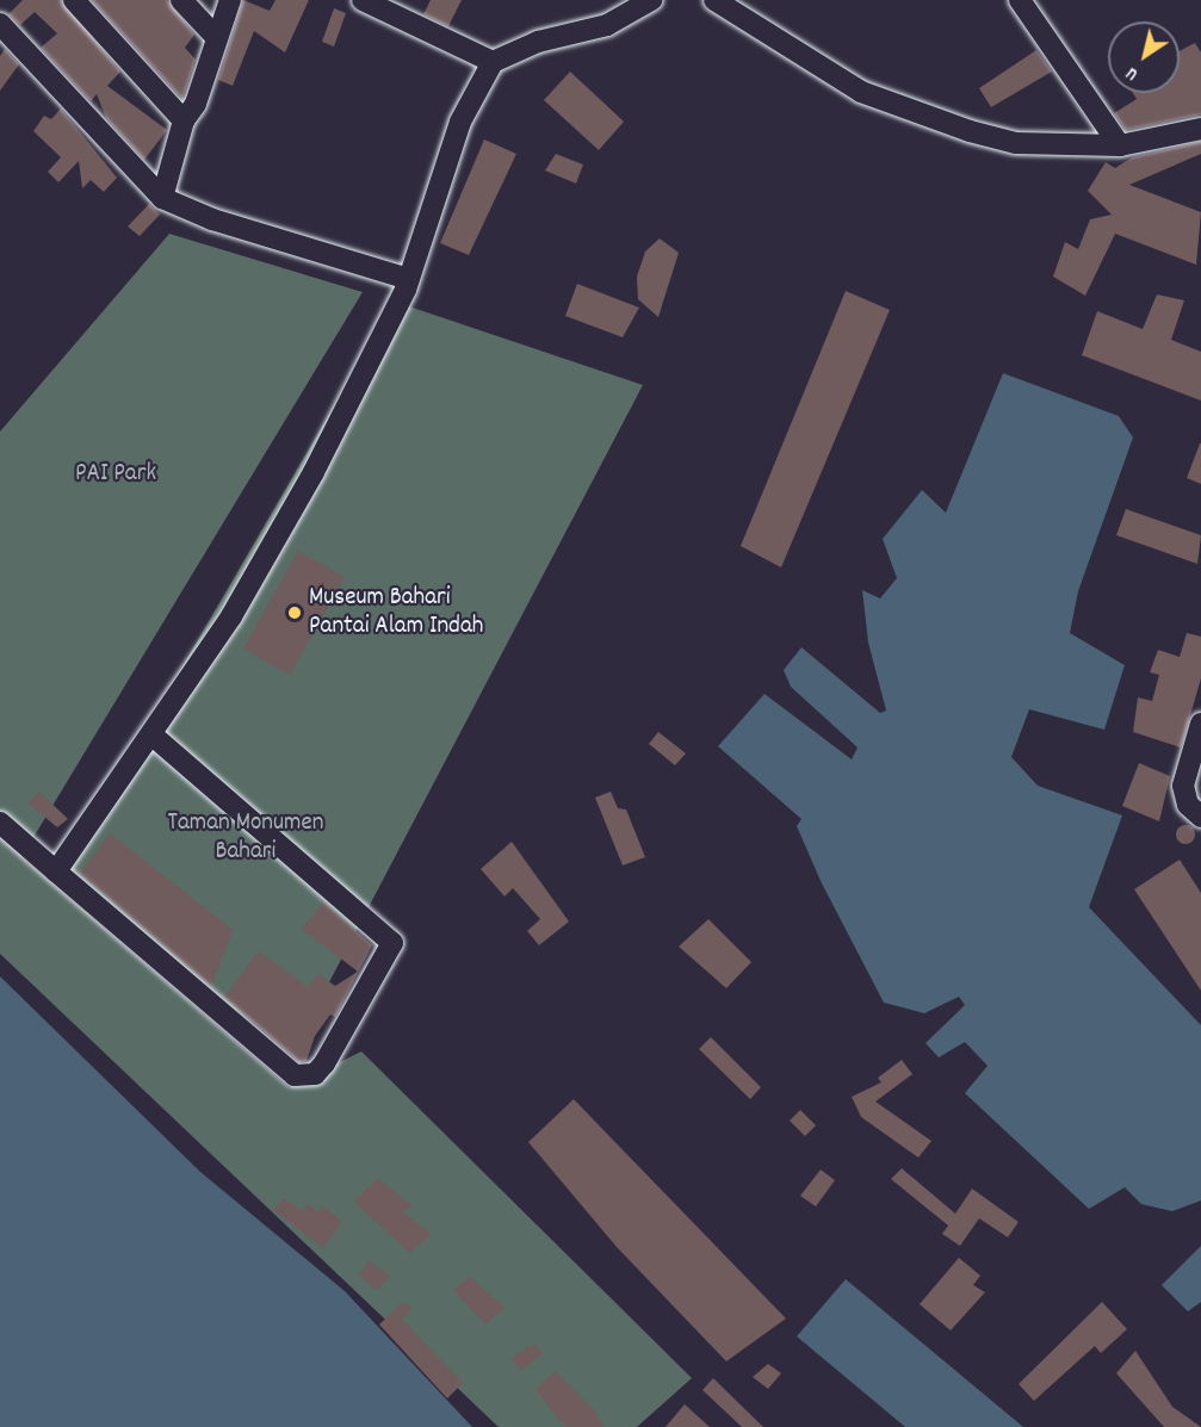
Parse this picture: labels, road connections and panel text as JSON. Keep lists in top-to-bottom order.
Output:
{
  "parks": ["PAI Park", "Taman Monumen Bahari"],
  "places": ["Museum Bahari Pantai Alam Indah"],
  "north": "bottom left"
}
